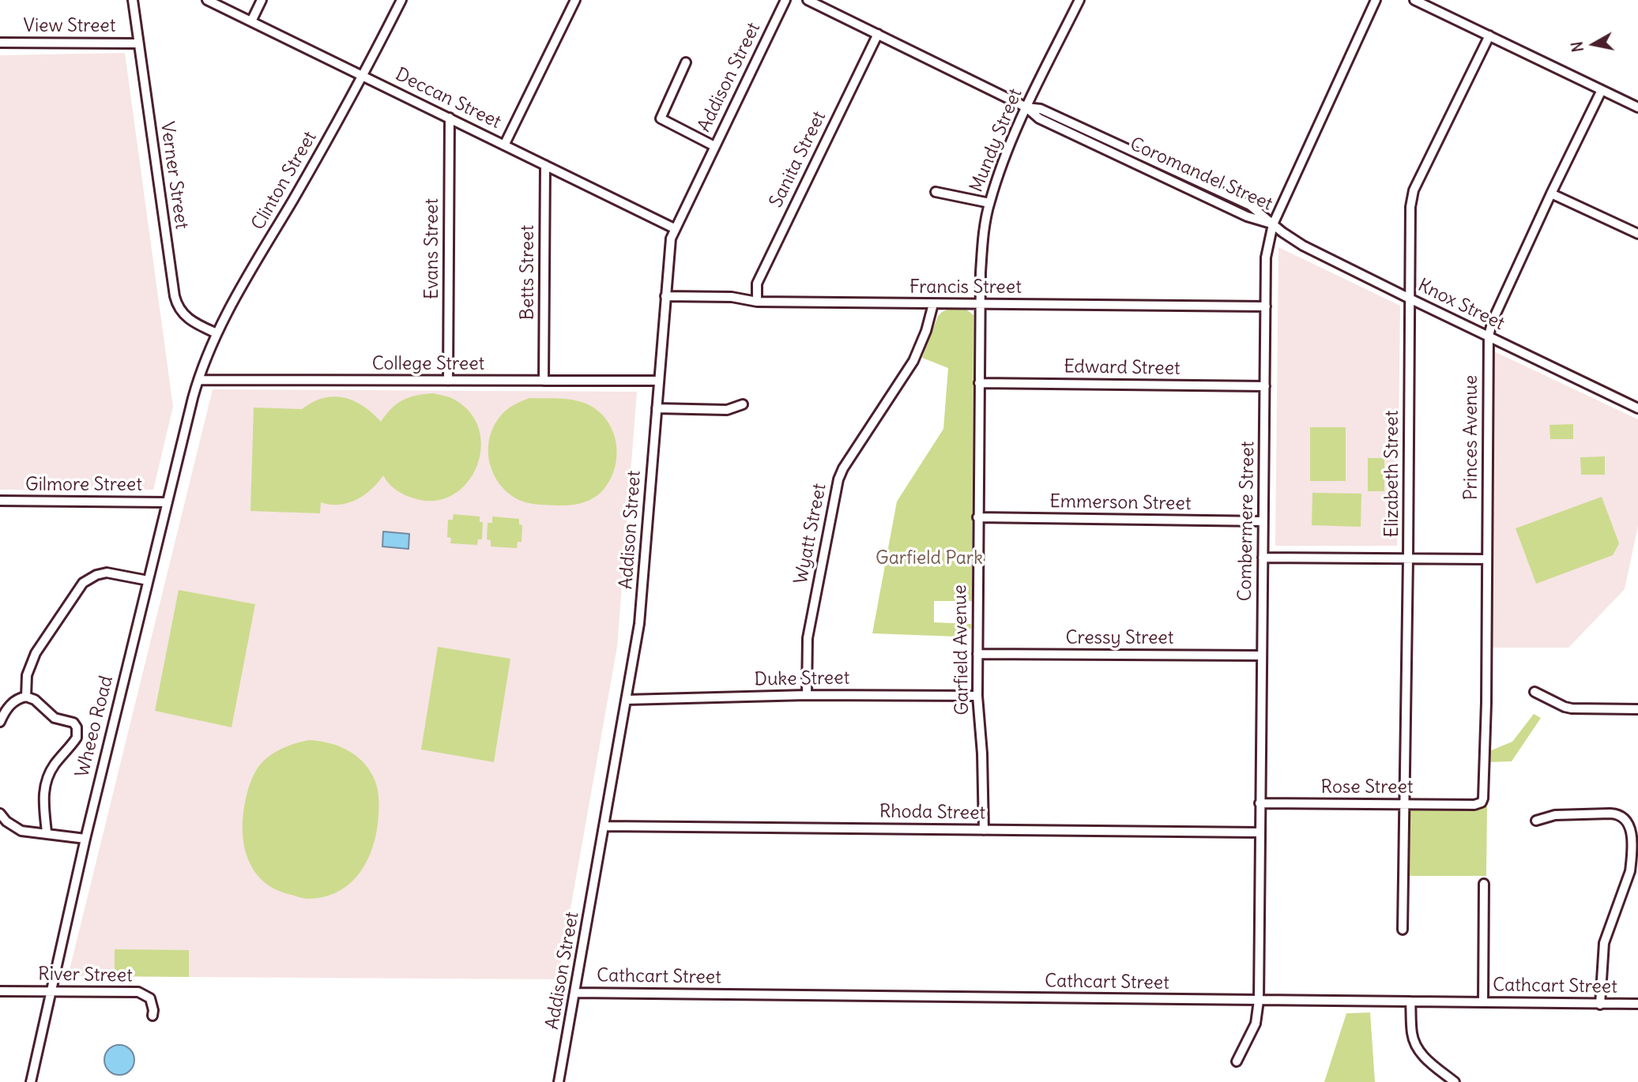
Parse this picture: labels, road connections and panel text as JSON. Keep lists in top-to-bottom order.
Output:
{
  "streets": {
    "street": [
      "View Street",
      "Addison Street",
      "Deccan Street",
      "Mundy Street",
      "Sanita Street",
      "Coromandel Street",
      "Verner Street",
      "Clinton Street",
      "Evans Street",
      "Betts Street",
      "Francis Street",
      "Knox Street",
      "College Street",
      "Edward Street",
      "Princes Avenue",
      "Elizabeth Street",
      "Gilmore Street",
      "Emmerson Street",
      "Combermere Street",
      "Wyatt Street",
      "Cressy Street",
      "Garfield Avenue",
      "Duke Street",
      "Wheeo Road",
      "Rose Street",
      "Rhoda Street",
      "River Street",
      "Cathcart Street"
    ]
  },
  "crossings": [
    ["View Street", "Verner Street"],
    ["Addison Street", "Deccan Street"],
    ["Addison Street", "Francis Street"],
    ["Addison Street", "College Street"],
    ["Addison Street", "Duke Street"],
    ["Addison Street", "Rhoda Street"],
    ["Addison Street", "Cathcart Street"],
    ["Deccan Street", "Clinton Street"],
    ["Deccan Street", "Evans Street"],
    ["Deccan Street", "Betts Street"],
    ["Mundy Street", "Coromandel Street"],
    ["Mundy Street", "Francis Street"],
    ["Mundy Street", "Garfield Avenue"],
    ["Sanita Street", "Coromandel Street"],
    ["Sanita Street", "Francis Street"],
    ["Coromandel Street", "Knox Street"],
    ["Coromandel Street", "Combermere Street"],
    ["Verner Street", "Clinton Street"],
    ["Clinton Street", "College Street"],
    ["Clinton Street", "Wheeo Road"],
    ["Evans Street", "College Street"],
    ["Betts Street", "College Street"],
    ["Francis Street", "Combermere Street"],
    ["Francis Street", "Wyatt Street"],
    ["Francis Street", "Garfield Avenue"],
    ["Knox Street", "Princes Avenue"],
    ["Knox Street", "Elizabeth Street"],
    ["Knox Street", "Combermere Street"],
    ["College Street", "Wheeo Road"],
    ["Edward Street", "Combermere Street"],
    ["Edward Street", "Garfield Avenue"],
    ["Princes Avenue", "Rose Street"],
    ["Elizabeth Street", "Rose Street"],
    ["Gilmore Street", "Wheeo Road"],
    ["Emmerson Street", "Combermere Street"],
    ["Emmerson Street", "Garfield Avenue"],
    ["Combermere Street", "Cressy Street"],
    ["Combermere Street", "Rose Street"],
    ["Combermere Street", "Rhoda Street"],
    ["Combermere Street", "Cathcart Street"],
    ["Wyatt Street", "Duke Street"],
    ["Cressy Street", "Garfield Avenue"],
    ["Garfield Avenue", "Duke Street"],
    ["Garfield Avenue", "Rhoda Street"],
    ["Wheeo Road", "River Street"]
  ],
  "parks": ["Garfield Park"],
  "north": "left"
}
